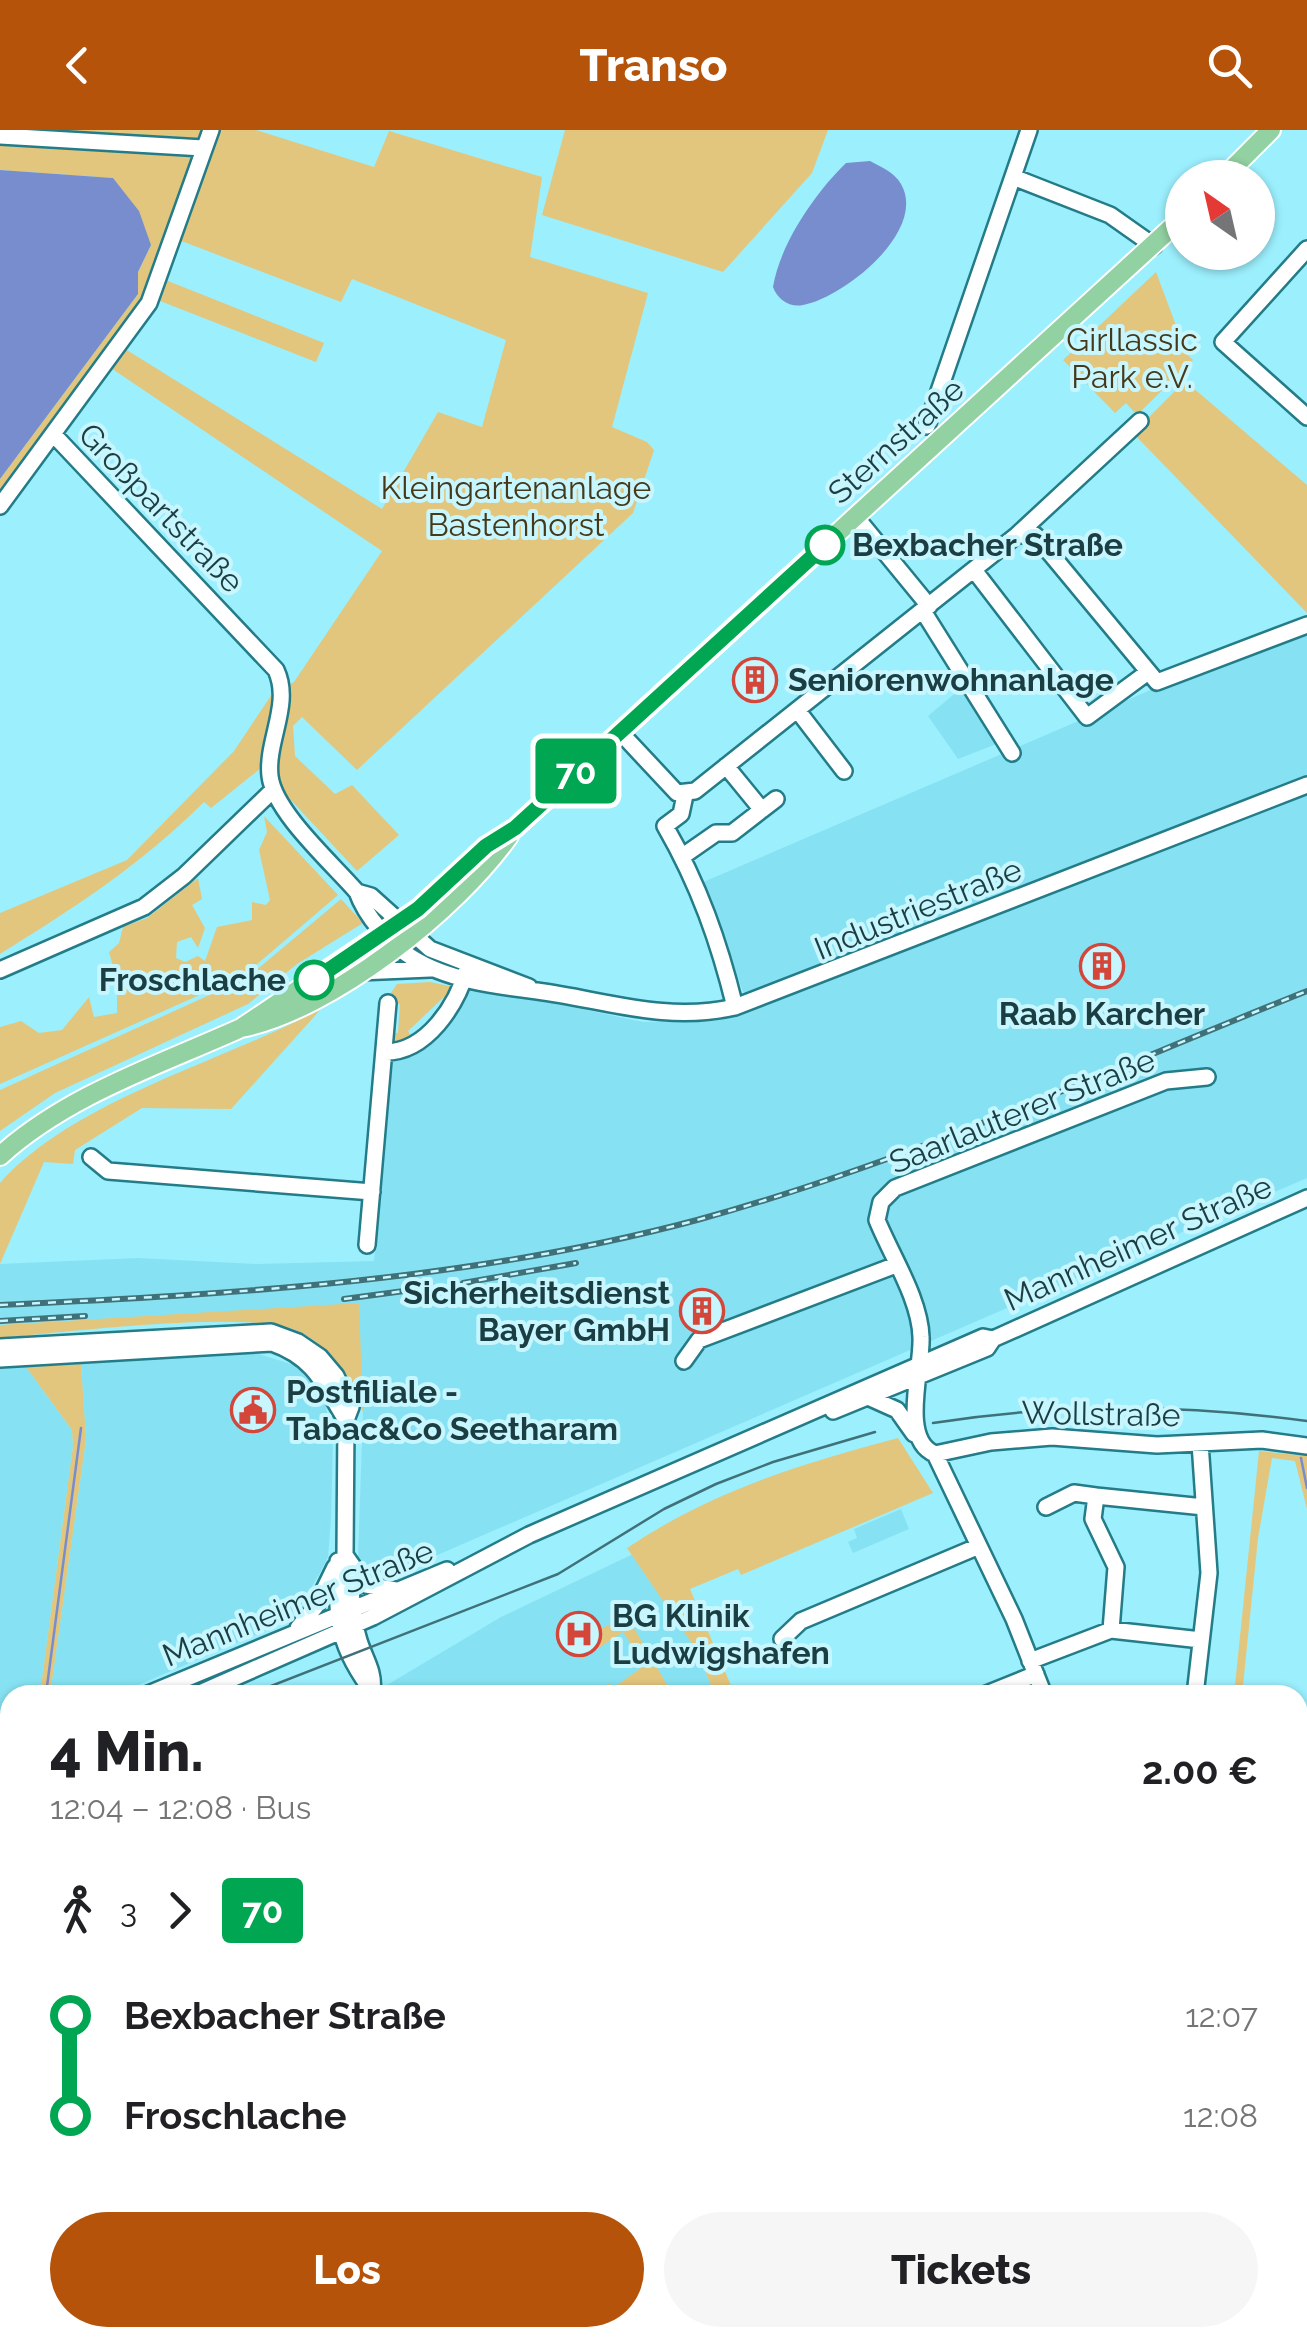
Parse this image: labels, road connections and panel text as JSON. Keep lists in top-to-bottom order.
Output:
{
  "streets": {
    "main road": ["Sternstraße"],
    "street": [
      "Großpartstraße",
      "Industriestraße",
      "Saarlauterer Straße",
      "Mannheimer Straße",
      "Wollstraße"
    ]
  },
  "crossings": [
    ["Sternstraße", "Industriestraße"],
    ["Saarlauterer Straße", "Mannheimer Straße"]
  ],
  "parks": ["Girllassic Park e.V.", "Kleingartenanlage Bastenhorst"],
  "places": {
    "other": ["Bexbacher Straße", "Froschlache"],
    "building": ["Seniorenwohnanlage", "Raab Karcher", "Sicherheitsdienst Bayer GmbH"],
    "public building": ["Postfiliale - Tabac&Co Seetharam"],
    "hospital": ["BG Klinik Ludwigshafen"]
  },
  "lines": ["bus line 70"],
  "north": "top left",
  "page": {
    "header": "Transo",
    "on_map": "70",
    "heading": ["4 Min.", "12:04 – 12:08 · Bus", "2.00 €"],
    "legs": ["3", "70"],
    "list": [
      {
        "name": "Bexbacher Straße",
        "value": "12:07"
      },
      {
        "name": "Froschlache",
        "value": "12:08"
      }
    ],
    "buttons": ["Los", "Tickets"]
  }
}
